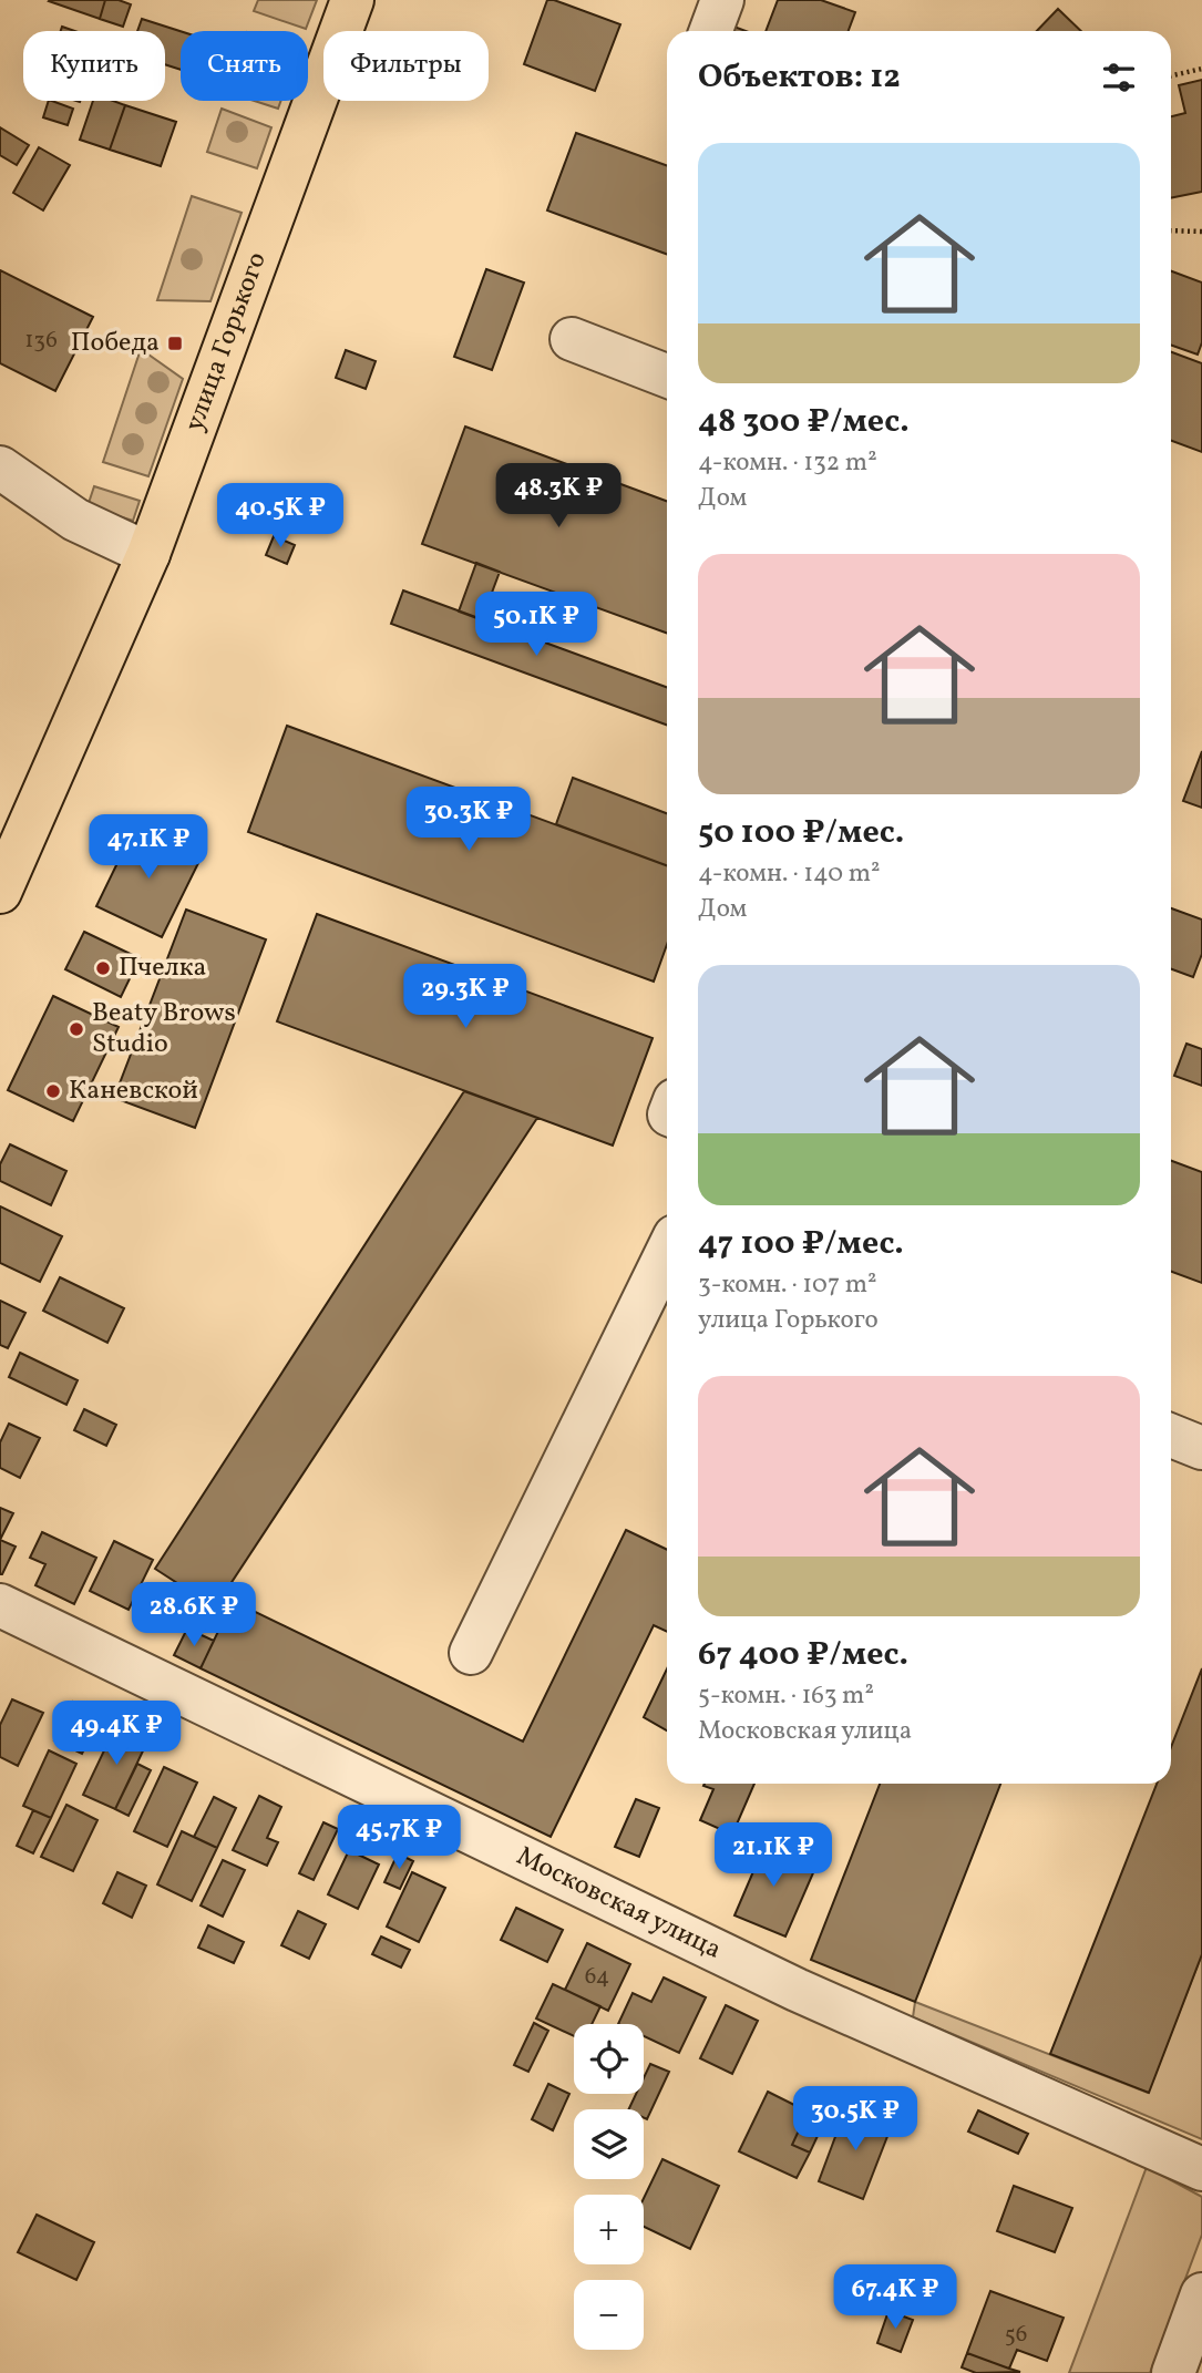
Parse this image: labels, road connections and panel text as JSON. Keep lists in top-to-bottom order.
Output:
{
  "streets": {
    "main road": ["улица Горького"],
    "street": ["Московская улица"]
  },
  "places": {
    "transit": ["Победа"],
    "other": ["Пчелка", "Beaty Brows Studio", "Каневской"]
  },
  "house_numbers": ["136", "64", "56"],
  "page": {
    "chip": ["Купить", "Снять", "Фильтры"],
    "heading": "Объектов: 12",
    "list": [
      {
        "name": "48 300 ₽/мес.",
        "note": "4-комн. · 132 m² · Дом"
      },
      {
        "name": "50 100 ₽/мес.",
        "note": "4-комн. · 140 m² · Дом"
      },
      {
        "name": "47 100 ₽/мес.",
        "note": "3-комн. · 107 m² · улица Горького"
      },
      {
        "name": "67 400 ₽/мес.",
        "note": "5-комн. · 163 m² · Московская улица"
      }
    ],
    "price": [
      "48.3K ₽",
      "40.5K ₽",
      "50.1K ₽",
      "30.3K ₽",
      "47.1K ₽",
      "29.3K ₽",
      "28.6K ₽",
      "49.4K ₽",
      "45.7K ₽",
      "21.1K ₽",
      "30.5K ₽",
      "67.4K ₽"
    ],
    "map_buttons": ["+", "−"]
  }
}
